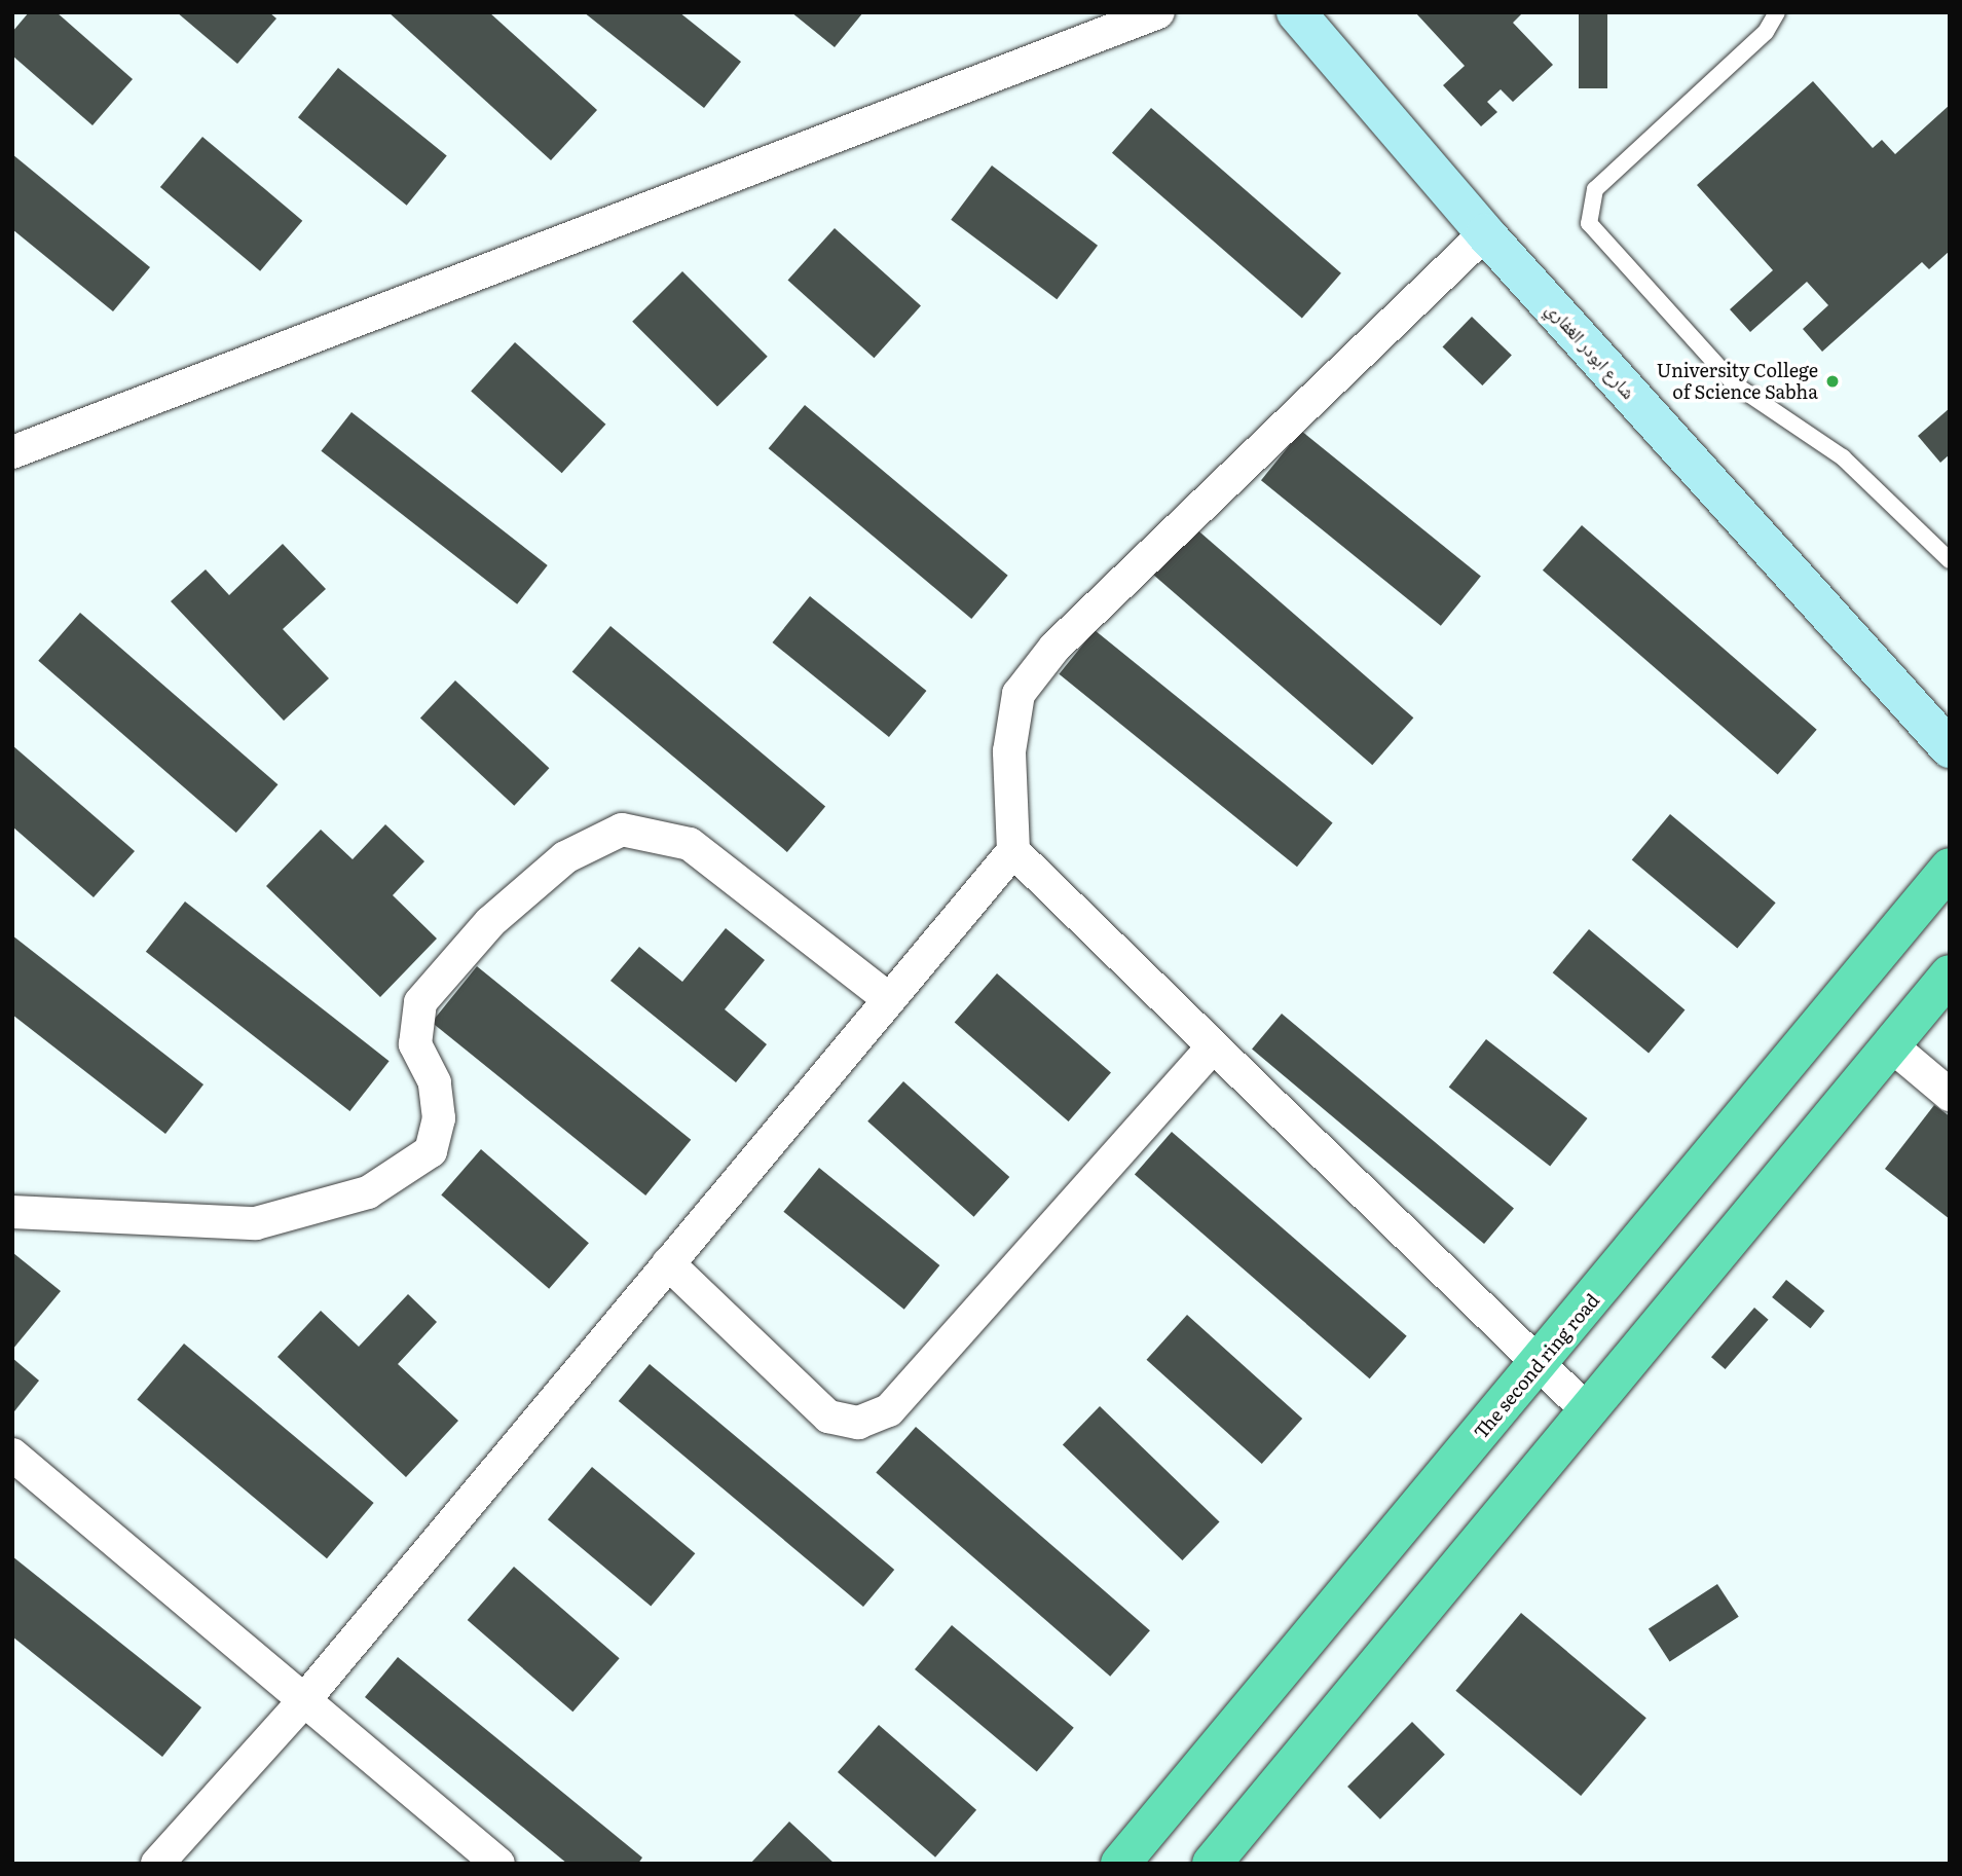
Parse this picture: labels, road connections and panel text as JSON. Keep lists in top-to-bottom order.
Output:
{
  "streets": {
    "highway": ["The second ring road"],
    "street": ["شارع ابودر الغفاري"]
  },
  "places": ["University College of Science Sabha"]
}
